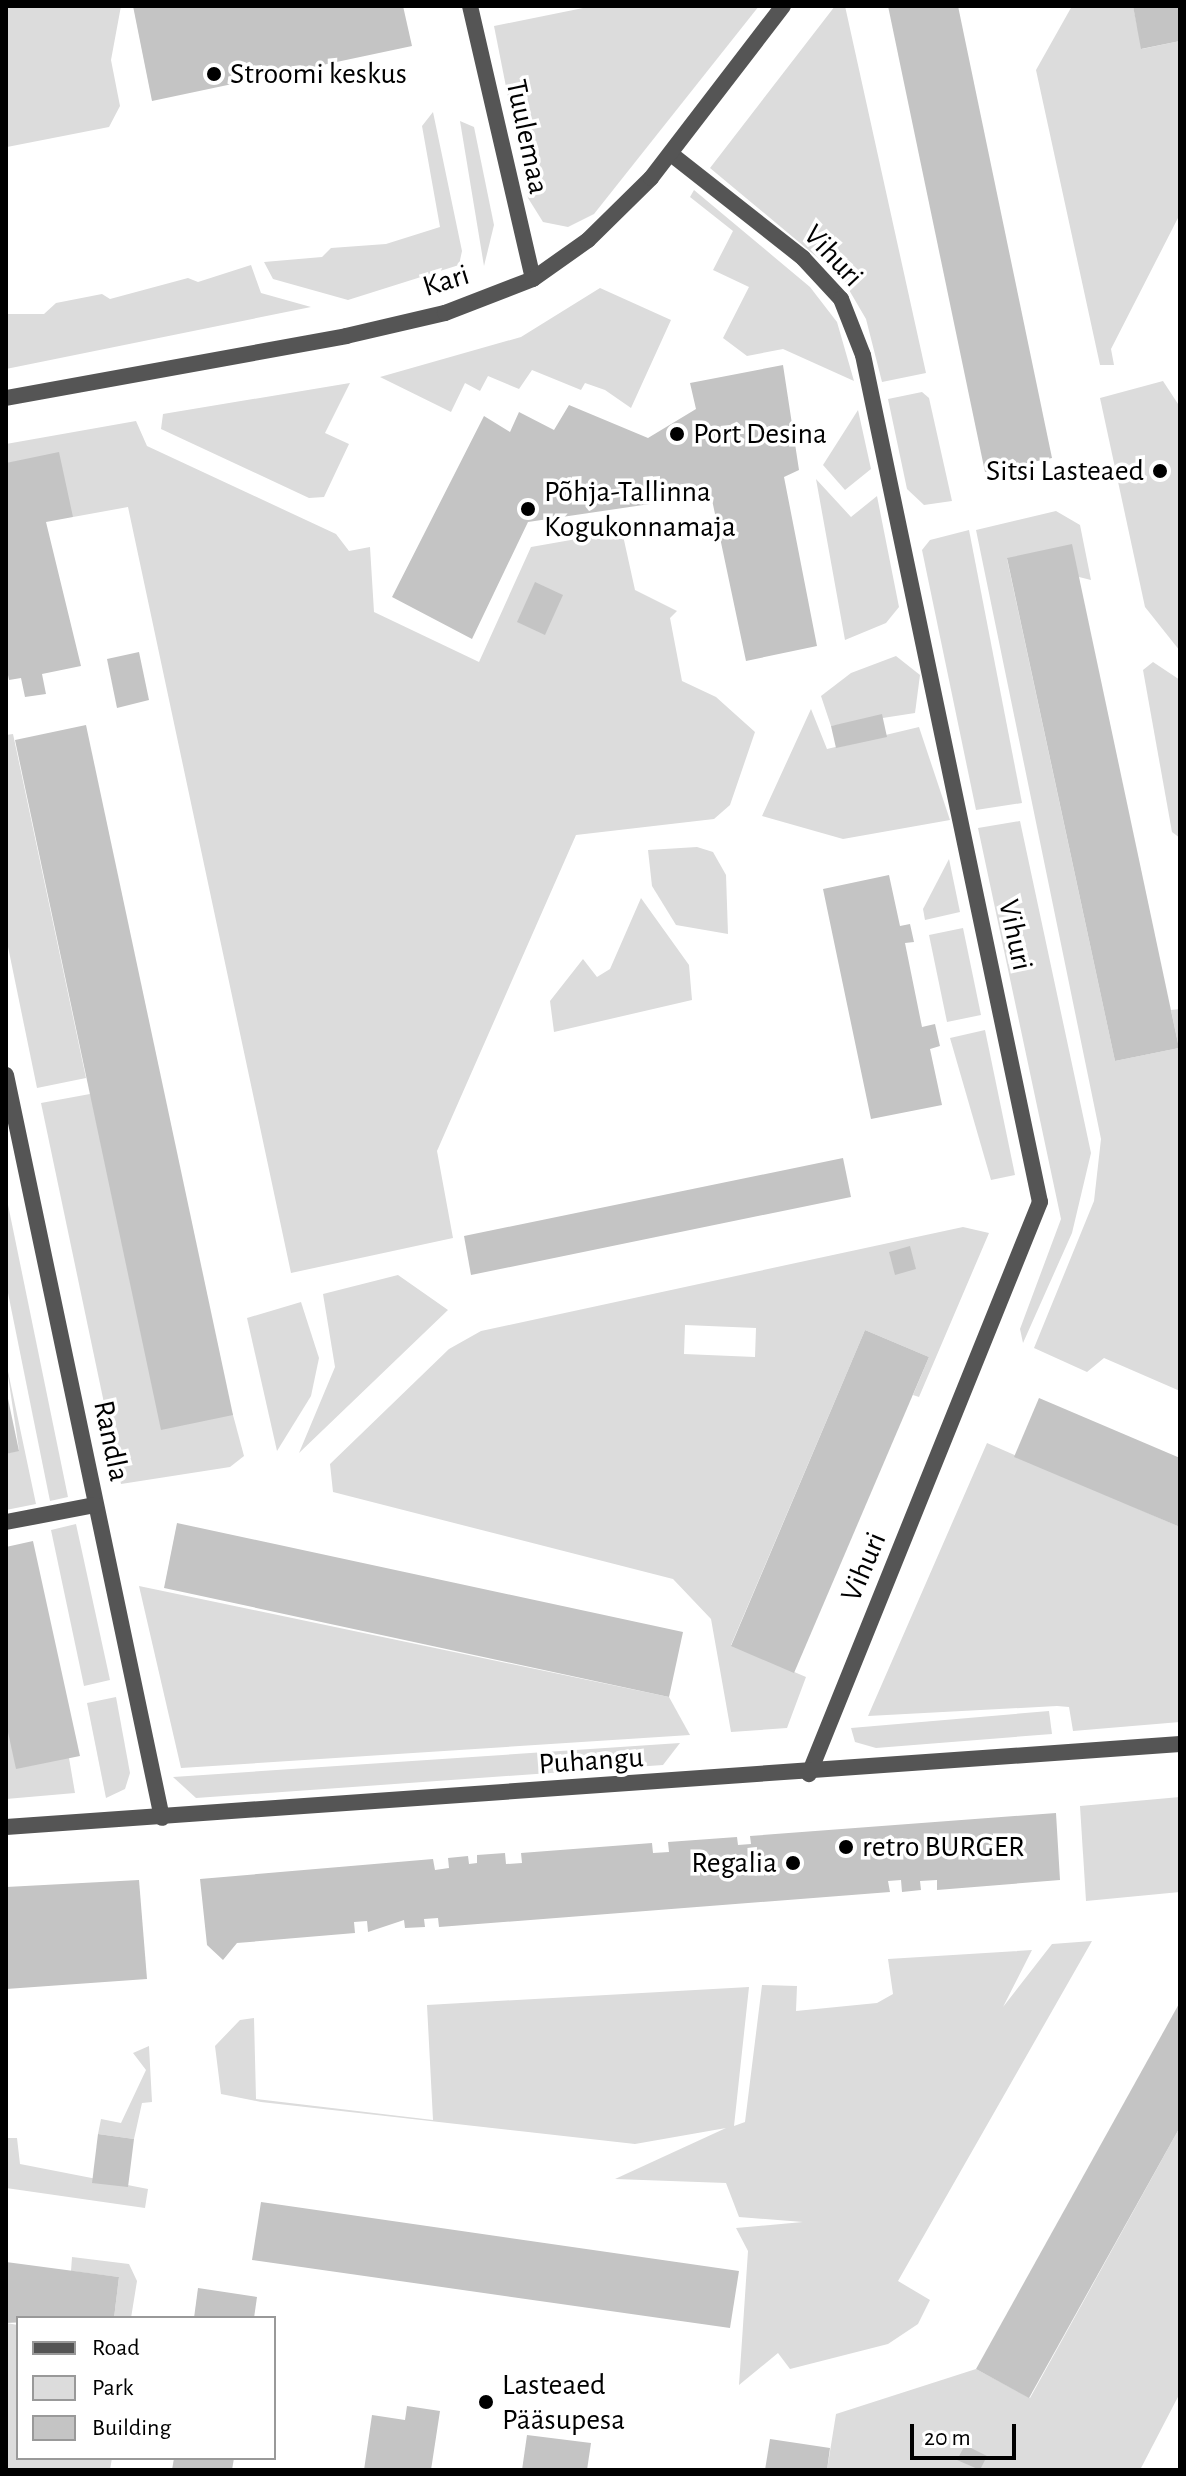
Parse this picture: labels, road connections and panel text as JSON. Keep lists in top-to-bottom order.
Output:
{
  "streets": {
    "street": [
      "Tuulemaa",
      "Vihuri",
      "Kari",
      "Randla",
      "Puhangu"
    ]
  },
  "crossings": [
    ["Tuulemaa", "Kari"],
    ["Vihuri", "Kari"],
    ["Vihuri", "Puhangu"],
    ["Randla", "Puhangu"]
  ],
  "places": [
    "Stroomi keskus",
    "Port Desina",
    "Sitsi Lasteaed",
    "Põhja-Tallinna Kogukonnamaja",
    "retro BURGER",
    "Regalia",
    "Lasteaed Pääsupesa"
  ],
  "legend": ["Road", "Park", "Building"],
  "scale_bar": "20 m"
}
